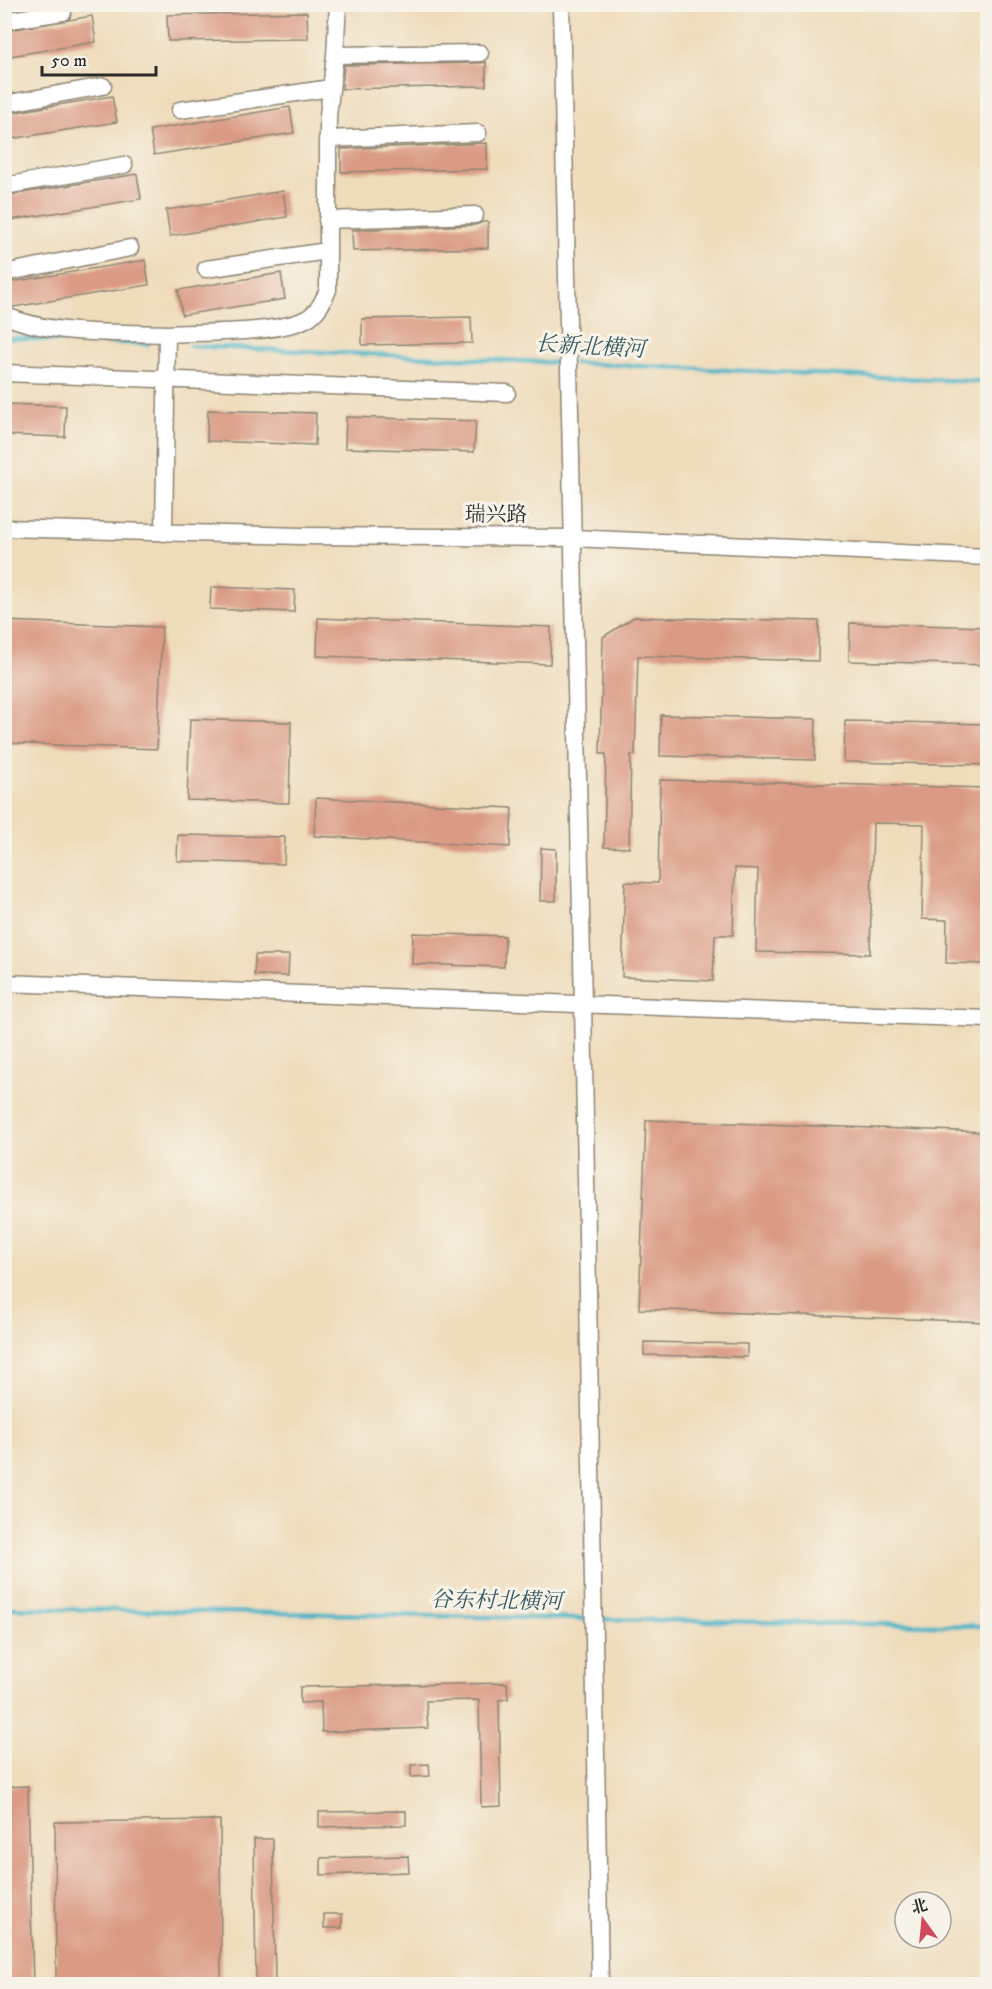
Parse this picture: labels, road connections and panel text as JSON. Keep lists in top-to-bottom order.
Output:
{
  "streets": {
    "street": ["瑞兴路"]
  },
  "water": ["长新北横河", "谷东村北横河"],
  "scale_bar": "50 m",
  "north": "top"
}
